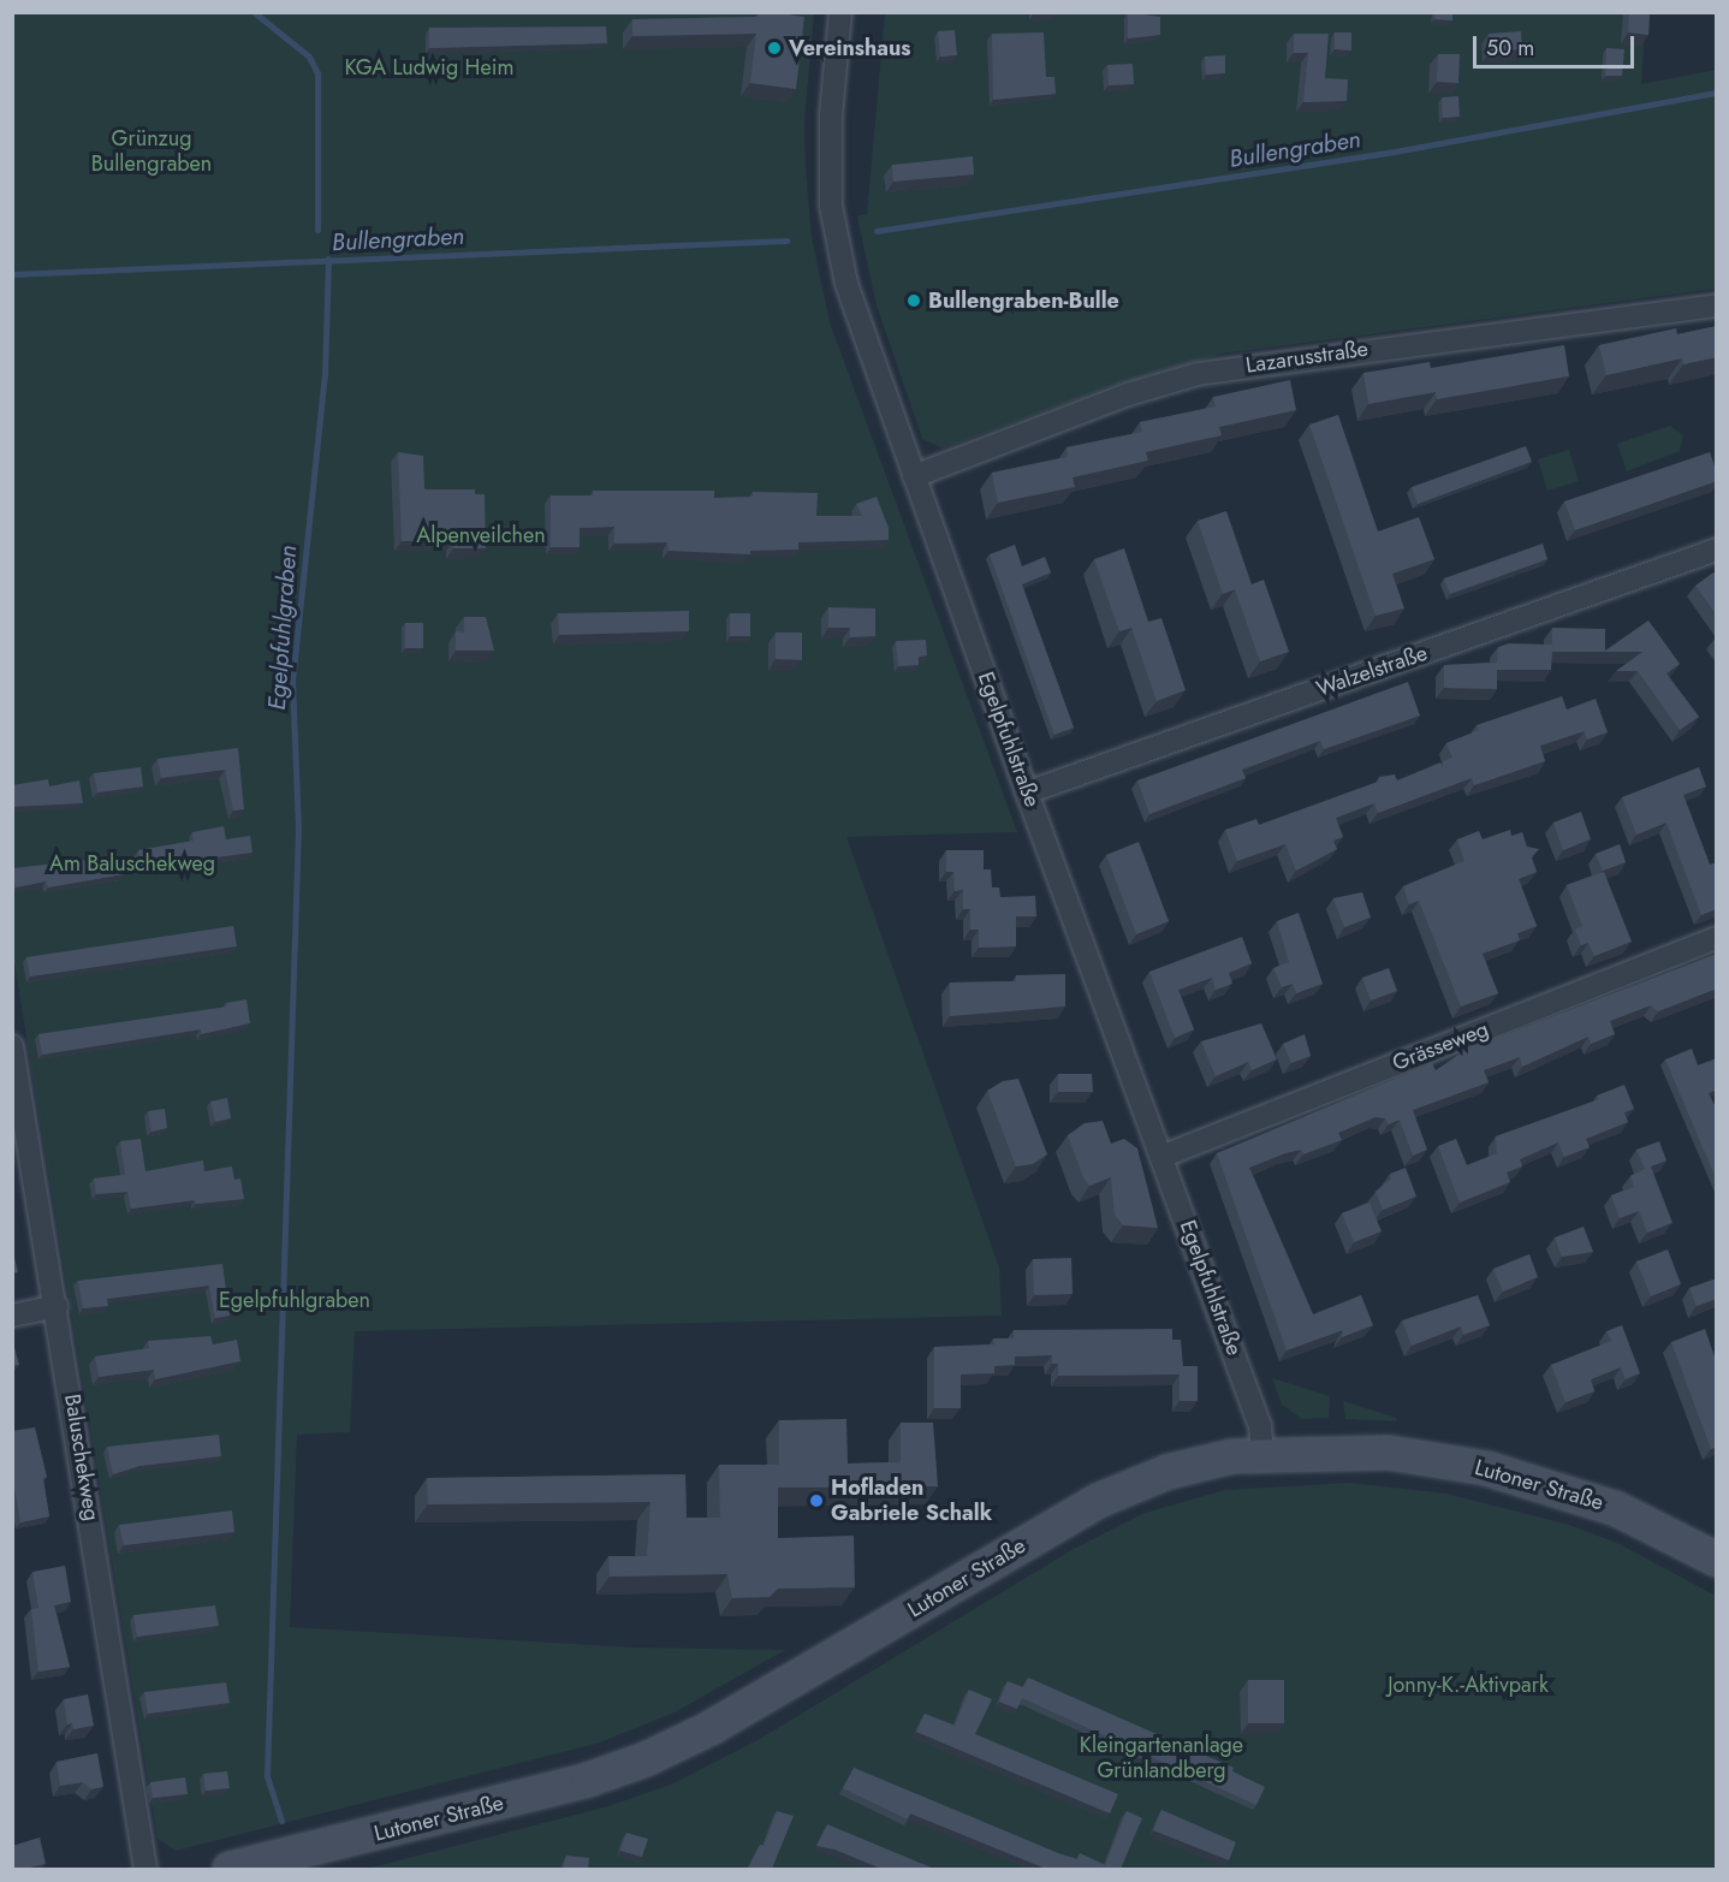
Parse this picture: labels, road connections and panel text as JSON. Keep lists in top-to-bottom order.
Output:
{
  "streets": {
    "street": [
      "Lazarusstraße",
      "Walzelstraße",
      "Egelpfuhlstraße",
      "Grässeweg",
      "Baluschekweg",
      "Lutoner Straße"
    ]
  },
  "crossings": [
    ["Lazarusstraße", "Egelpfuhlstraße"],
    ["Walzelstraße", "Egelpfuhlstraße"],
    ["Egelpfuhlstraße", "Grässeweg"],
    ["Egelpfuhlstraße", "Lutoner Straße"]
  ],
  "water": ["Bullengraben", "Egelpfuhlgraben"],
  "parks": [
    "KGA Ludwig Heim",
    "Grünzug Bullengraben",
    "Alpenveilchen",
    "Am Baluschekweg",
    "Egelpfuhlgraben",
    "Jonny-K.-Aktivpark",
    "Kleingartenanlage Grünlandberg"
  ],
  "places": ["Vereinshaus", "Bullengraben-Bulle", "Hofladen Gabriele Schalk"],
  "scale_bar": "50 m"
}
